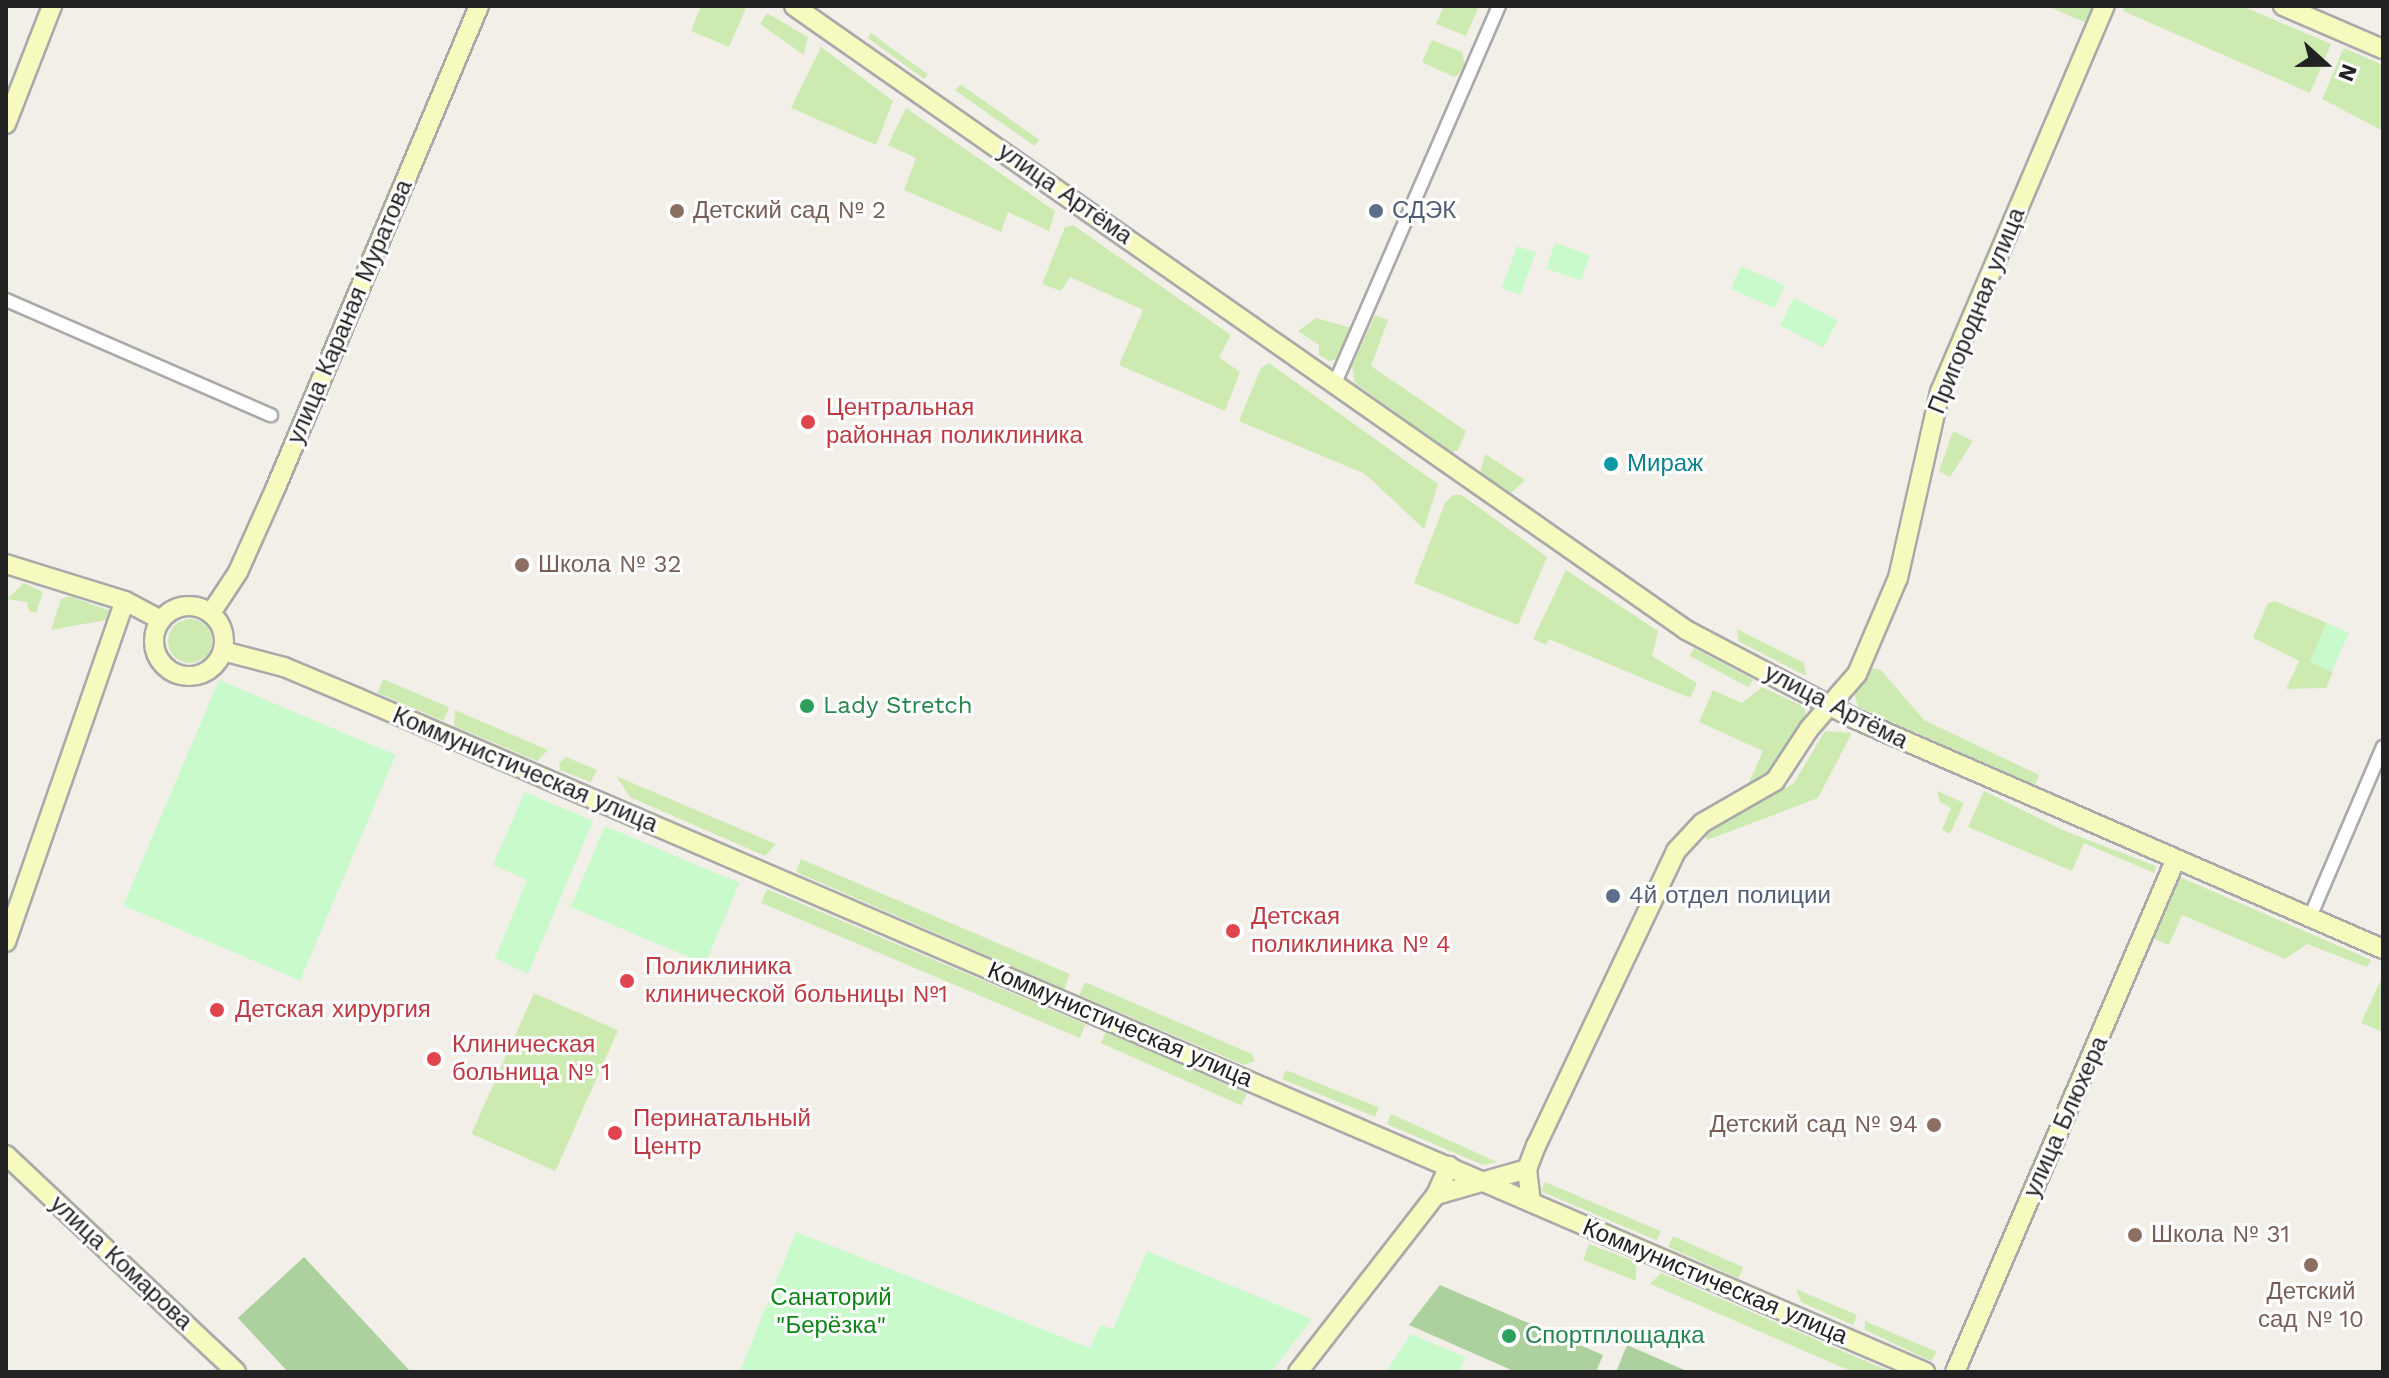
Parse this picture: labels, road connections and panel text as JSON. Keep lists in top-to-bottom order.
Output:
{
  "streets": {
    "main road": [
      "улица Артёма",
      "Пригородная улица",
      "улица Караная Муратова",
      "Коммунистическая улица",
      "улица Блюхера",
      "улица Комарова"
    ]
  },
  "crossings": [
    ["улица Артёма", "Пригородная улица"],
    ["улица Артёма", "улица Блюхера"],
    ["улица Караная Муратова", "Коммунистическая улица"]
  ],
  "parks": ["Санаторий \"Берёзка\""],
  "places": [
    "Детский сад № 2",
    "СДЭК",
    "Центральная районная поликлиника",
    "Мираж",
    "Школа № 32",
    "Lady Stretch",
    "4й отдел полиции",
    "Детская поликлиника № 4",
    "Поликлиника клинической больницы №1",
    "Детская хирургия",
    "Клиническая больница № 1",
    "Детский сад № 94",
    "Перинатальный Центр",
    "Школа № 31",
    "Детский сад № 10",
    "Спортплощадка"
  ],
  "north": "right"
}
